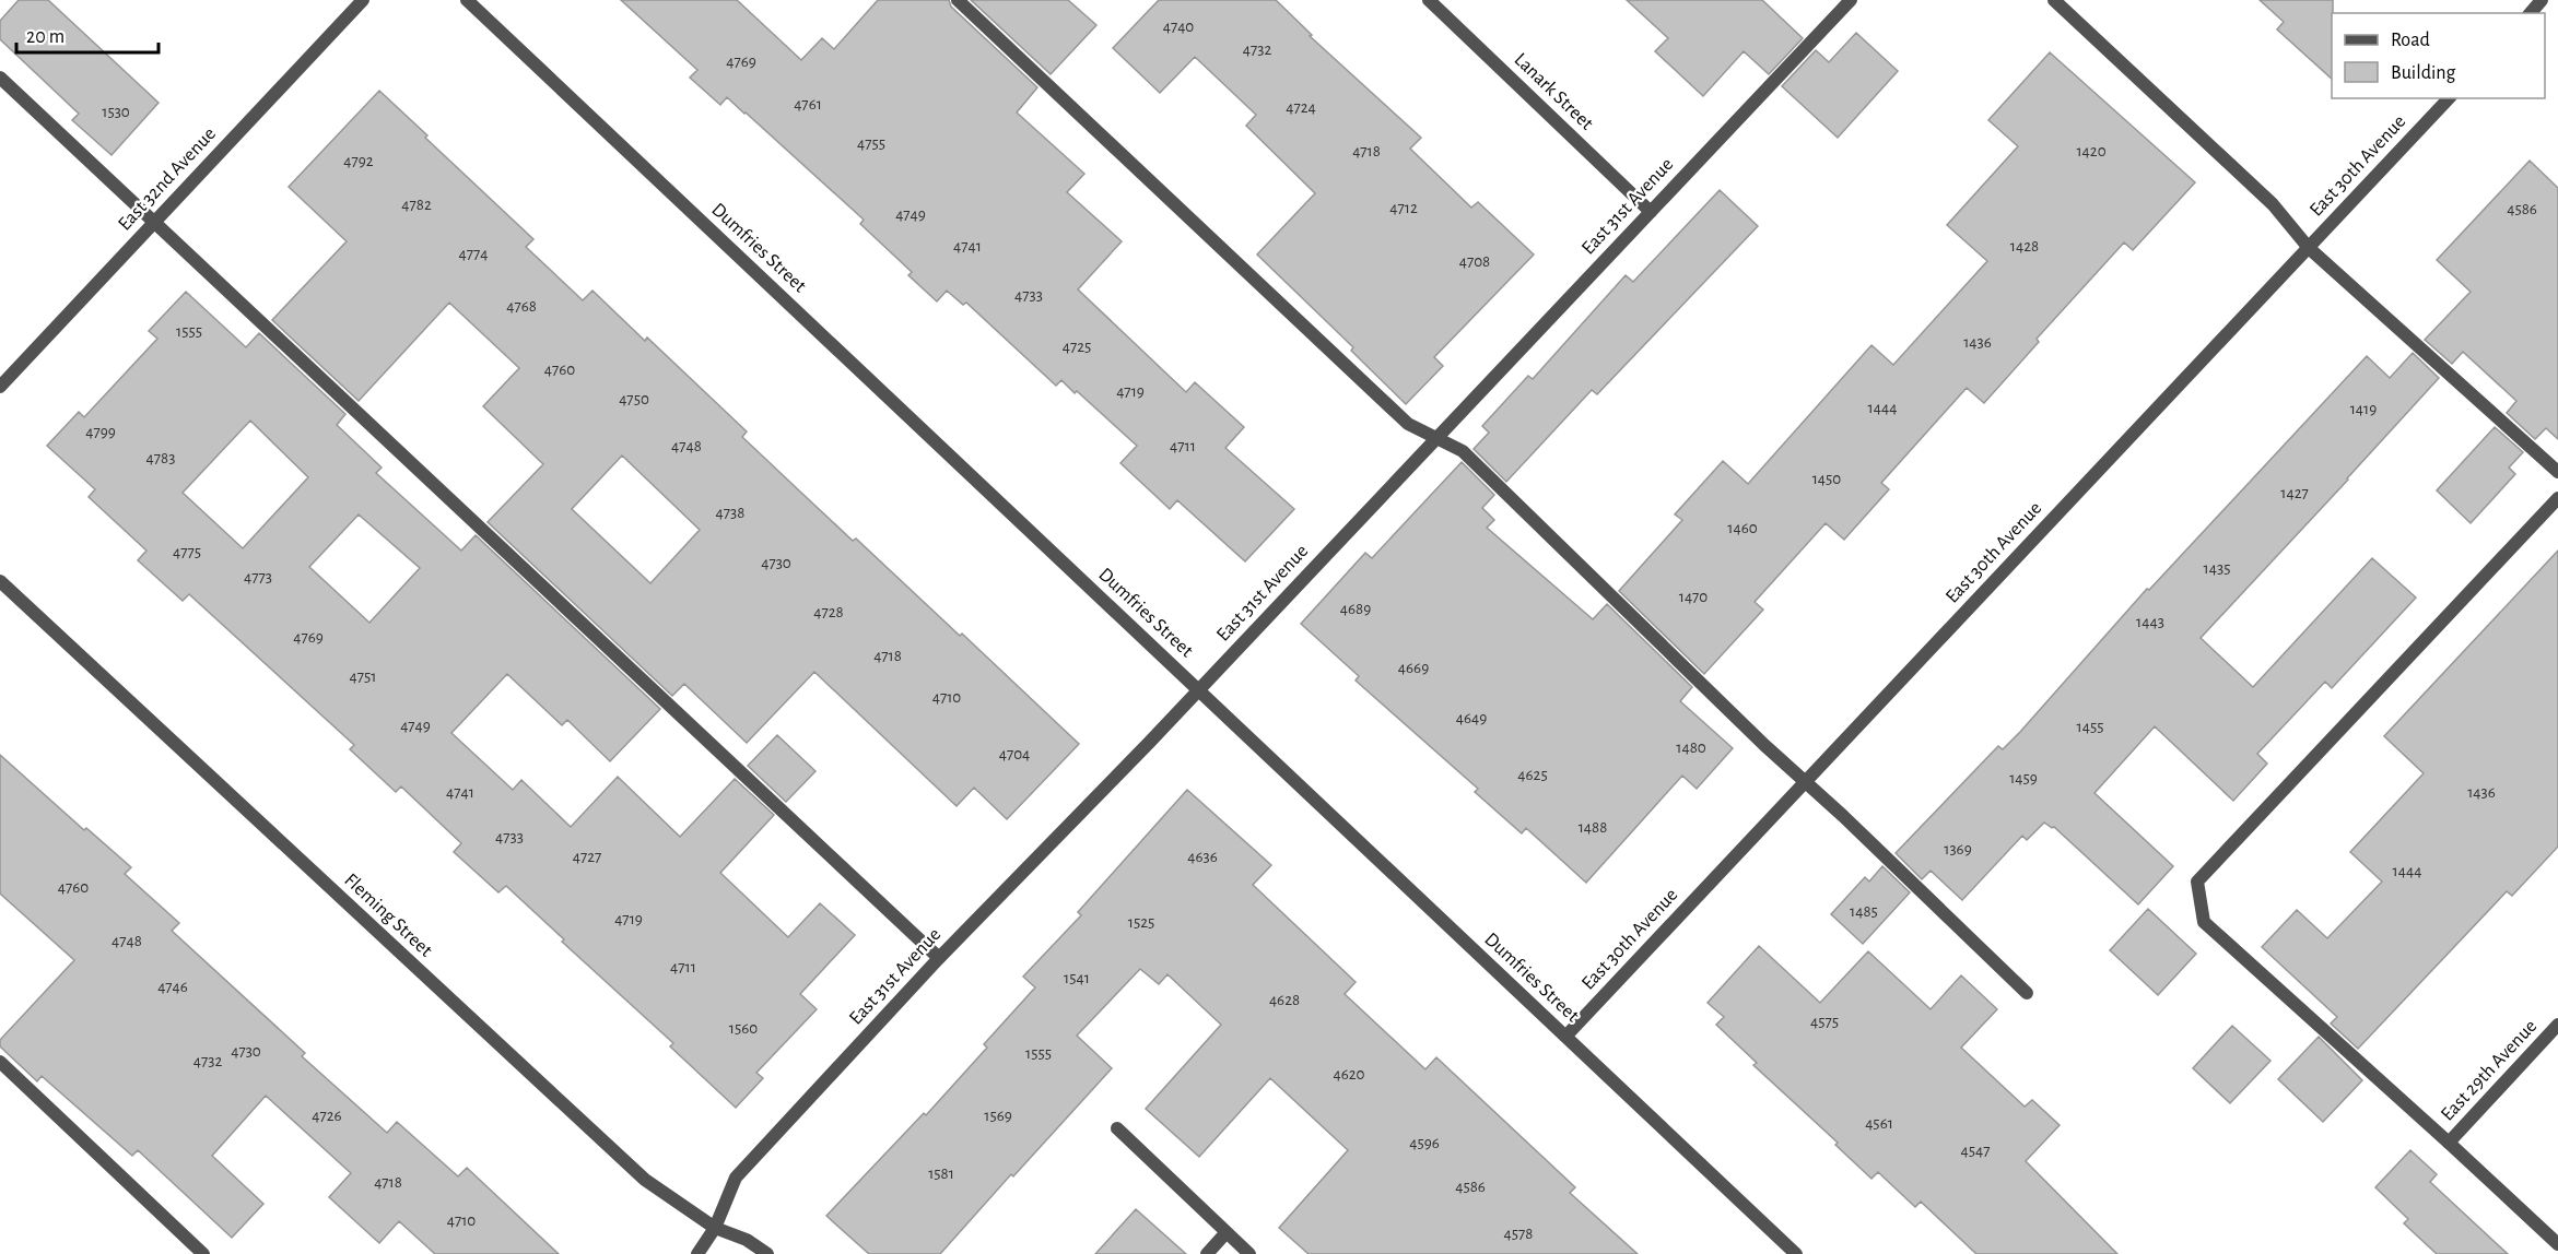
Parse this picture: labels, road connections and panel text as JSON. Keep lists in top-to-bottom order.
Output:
{
  "streets": {
    "street": [
      "Lanark Street",
      "East 30th Avenue",
      "East 32nd Avenue",
      "East 31st Avenue",
      "Dumfries Street",
      "Fleming Street",
      "East 29th Avenue"
    ]
  },
  "crossings": [
    ["Lanark Street", "East 31st Avenue"],
    ["East 30th Avenue", "Dumfries Street"],
    ["East 31st Avenue", "Dumfries Street"],
    ["East 31st Avenue", "Fleming Street"]
  ],
  "house_numbers": [
    "4740",
    "4732",
    "4769",
    "4761",
    "4724",
    "1530",
    "4755",
    "4718",
    "1420",
    "4792",
    "4782",
    "4712",
    "4586",
    "4749",
    "4741",
    "1428",
    "4774",
    "4708",
    "4733",
    "4768",
    "1555",
    "1436",
    "4725",
    "4760",
    "4719",
    "4750",
    "1444",
    "1419",
    "4799",
    "4748",
    "4711",
    "4783",
    "1450",
    "1427",
    "4738",
    "1460",
    "4775",
    "4730",
    "1435",
    "4773",
    "1470",
    "4689",
    "4728",
    "1443",
    "4769",
    "4718",
    "4669",
    "4751",
    "4710",
    "4649",
    "4749",
    "1455",
    "1480",
    "4704",
    "4625",
    "1459",
    "4741",
    "1436",
    "1488",
    "4733",
    "1369",
    "4727",
    "4636",
    "1444",
    "4760",
    "1485",
    "4719",
    "1525",
    "4748",
    "4711",
    "1541",
    "4746",
    "4628",
    "4575",
    "1560",
    "4730",
    "1555",
    "4732",
    "4620",
    "4726",
    "1569",
    "4561",
    "4596",
    "4547",
    "1581",
    "4718",
    "4586",
    "4710",
    "4578"
  ],
  "legend": ["Road", "Building"],
  "scale_bar": "20 m"
}
